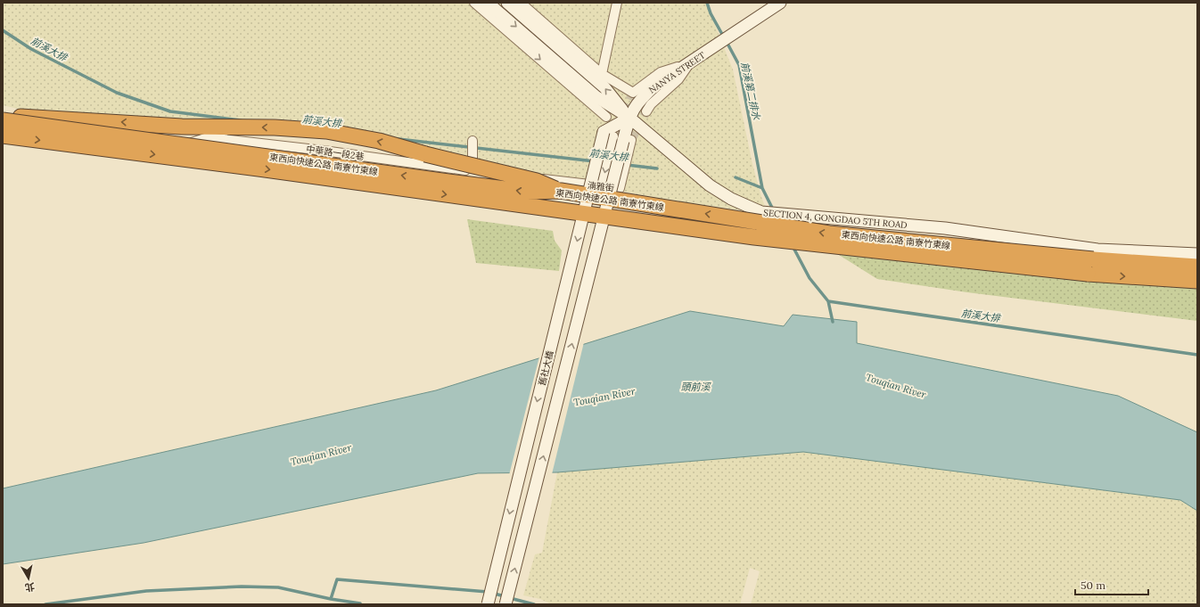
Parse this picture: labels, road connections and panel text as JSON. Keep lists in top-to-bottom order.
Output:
{
  "streets": {
    "highway": ["東西向快速公路 南寮竹東線"],
    "street": [
      "NANYA STREET",
      "中華路一段2巷",
      "湳雅街",
      "SECTION 4, GONGDAO 5TH ROAD",
      "舊社大橋"
    ]
  },
  "crossings": [
    ["NANYA STREET", "湳雅街"],
    ["NANYA STREET", "SECTION 4, GONGDAO 5TH ROAD"],
    ["NANYA STREET", "舊社大橋"],
    ["中華路一段2巷", "湳雅街"],
    ["湳雅街", "舊社大橋"]
  ],
  "water": [
    "前溪大排",
    "前溪第二排水",
    "Touqian River",
    "頭前溪"
  ],
  "scale_bar": "50 m",
  "north": "bottom"
}
